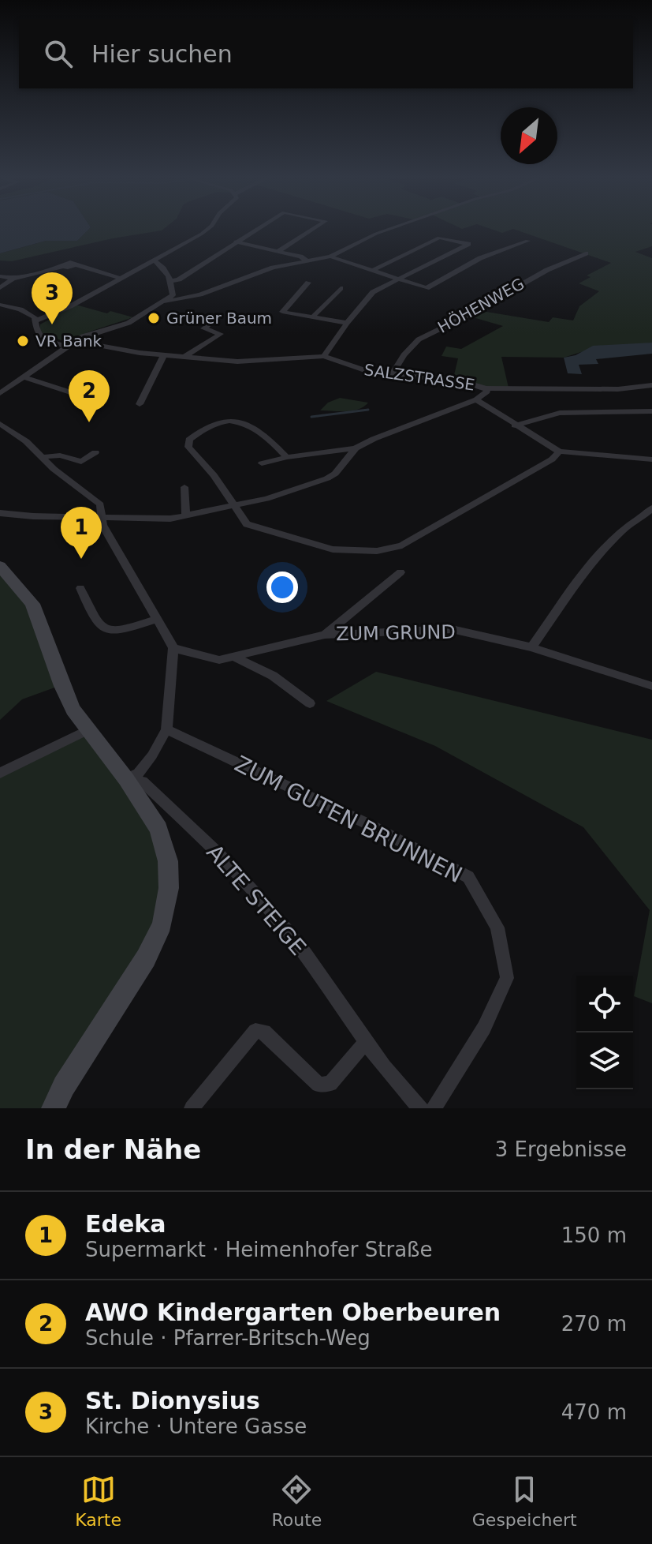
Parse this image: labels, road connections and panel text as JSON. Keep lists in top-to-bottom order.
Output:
{
  "streets": {
    "street": [
      "HÖHENWEG",
      "SALZSTRASSE",
      "ZUM GRUND",
      "ZUM GUTEN BRUNNEN",
      "ALTE STEIGE"
    ]
  },
  "crossings": [
    ["HÖHENWEG", "SALZSTRASSE"]
  ],
  "places": ["Grüner Baum", "VR Bank"],
  "north": "bottom left",
  "page": {
    "search": "Hier suchen",
    "pins": ["3", "2", "1"],
    "heading": ["In der Nähe", "3 Ergebnisse"],
    "list": [
      {
        "mark": "1",
        "name": "Edeka",
        "note": "Supermarkt · Heimenhofer Straße",
        "value": "150 m"
      },
      {
        "mark": "2",
        "name": "AWO Kindergarten Oberbeuren",
        "note": "Schule · Pfarrer-Britsch-Weg",
        "value": "270 m"
      },
      {
        "mark": "3",
        "name": "St. Dionysius",
        "note": "Kirche · Untere Gasse",
        "value": "470 m"
      }
    ],
    "nav": ["Karte", "Route", "Gespeichert"]
  }
}
